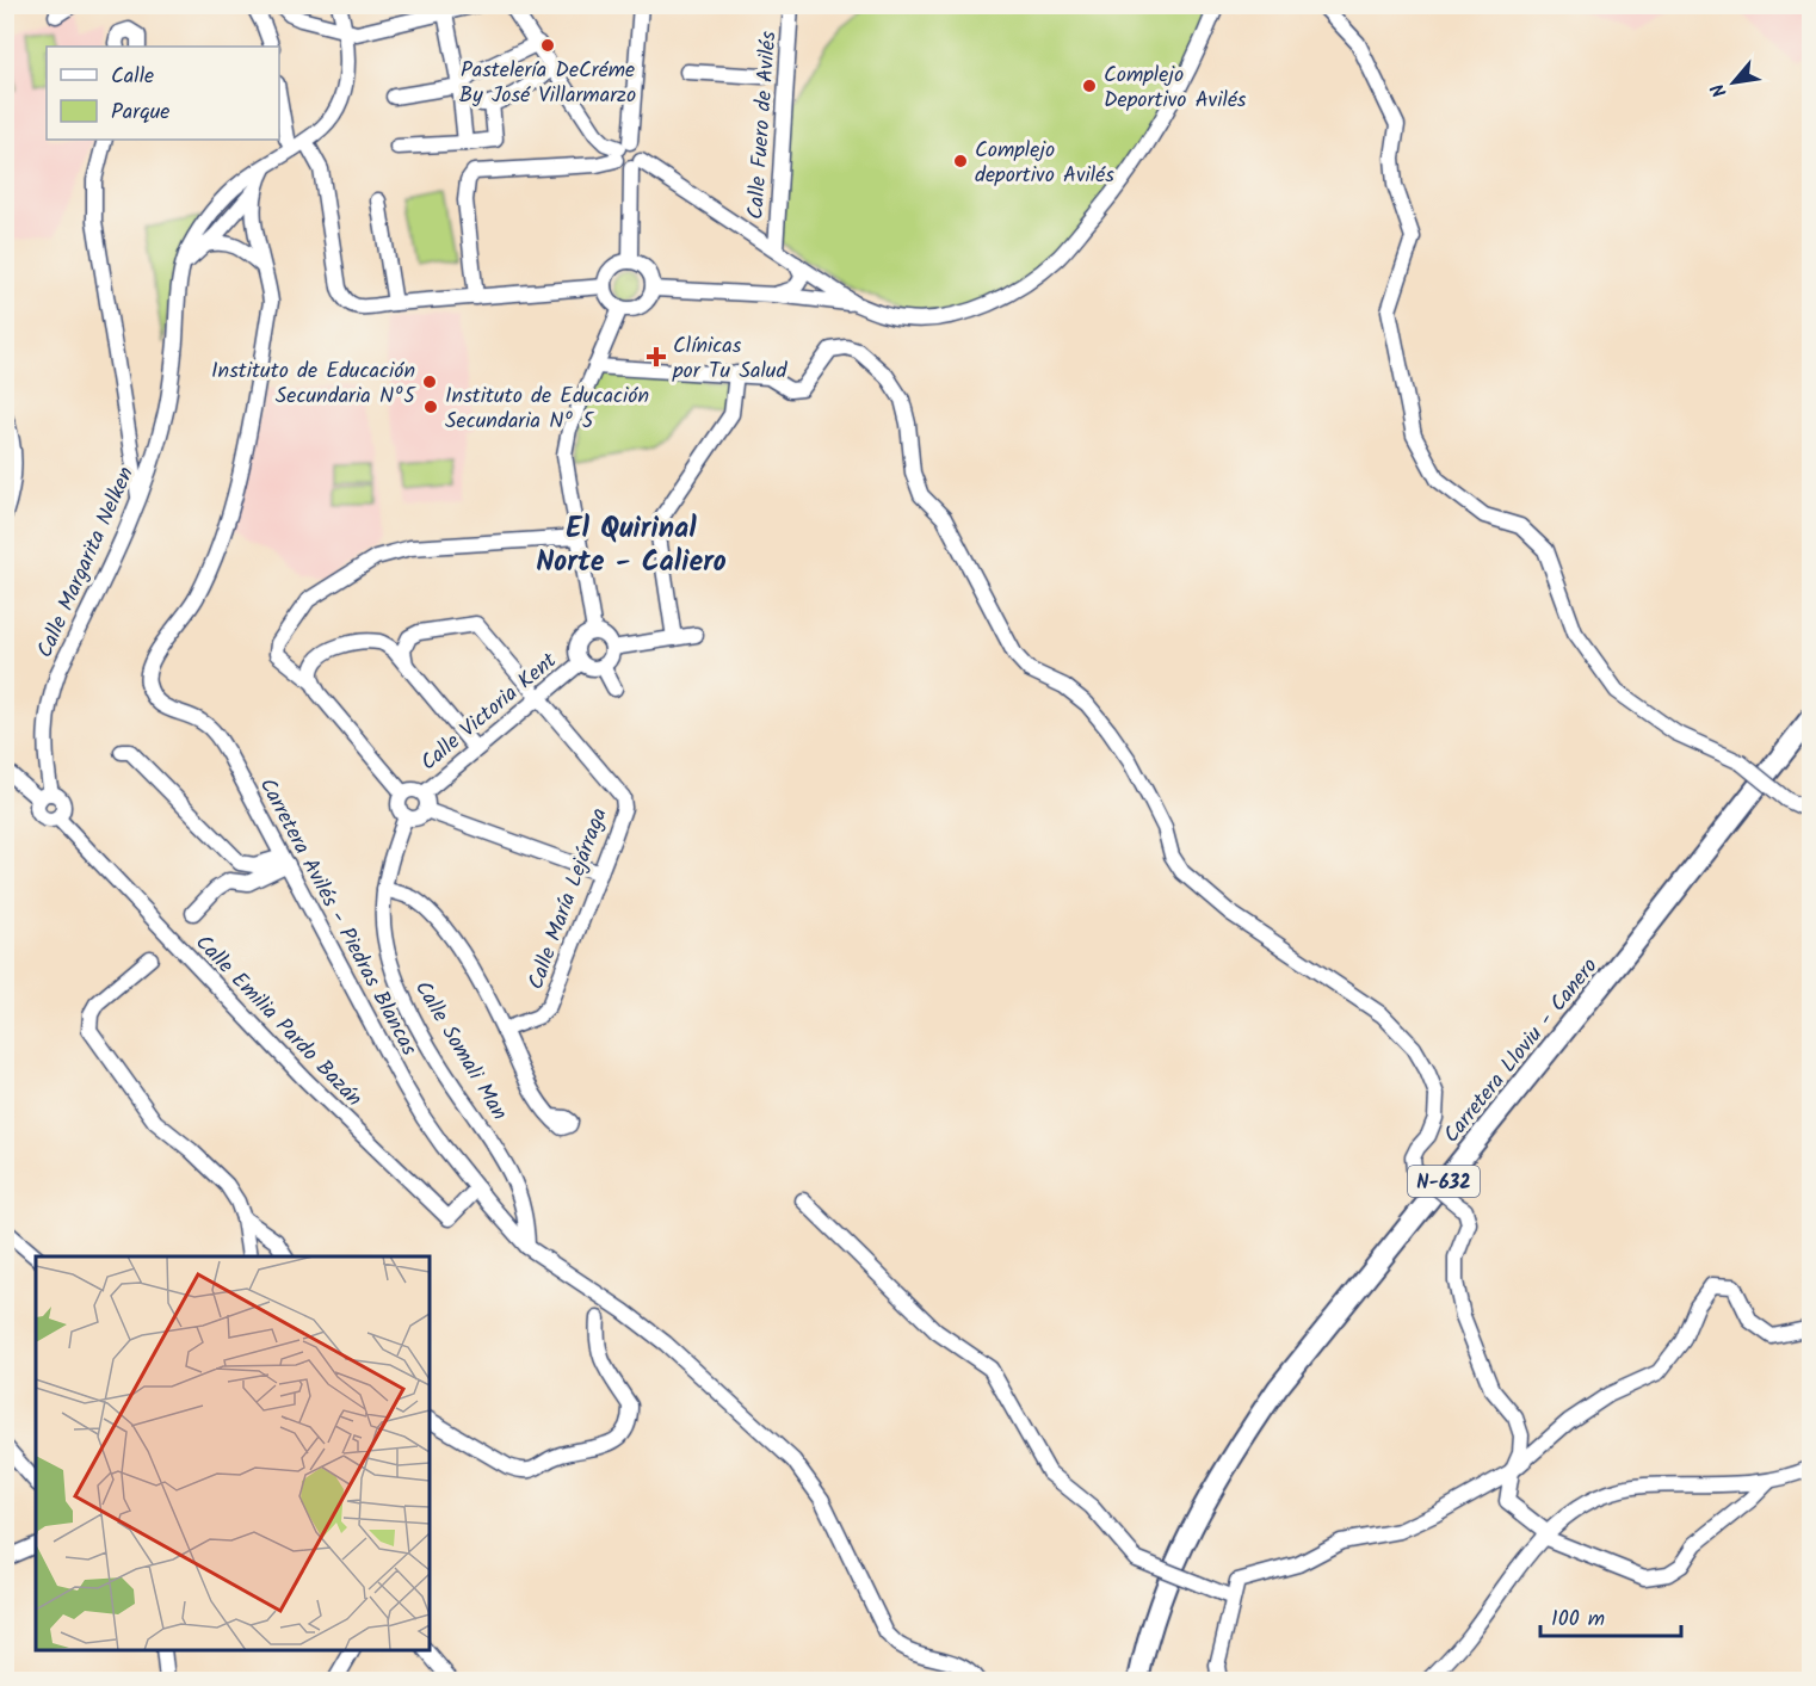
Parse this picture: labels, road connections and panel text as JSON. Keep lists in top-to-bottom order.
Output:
{
  "streets": {
    "highway": ["Carretera Lloviu - Canero", "N-632"],
    "street": [
      "Calle Fuero de Avilés",
      "Calle Margarita Nelken",
      "Calle Victoria Kent",
      "Calle María Lejárraga",
      "Carretera Avilés - Piedras Blancas",
      "Calle Emilia Pardo Bazán",
      "Calle Somali Man"
    ]
  },
  "crossings": [
    ["Calle Margarita Nelken", "Carretera Avilés - Piedras Blancas"],
    ["Calle Margarita Nelken", "Calle Emilia Pardo Bazán"],
    ["Calle Victoria Kent", "Calle María Lejárraga"],
    ["Calle Victoria Kent", "Calle Somali Man"],
    ["Carretera Avilés - Piedras Blancas", "Calle Emilia Pardo Bazán"],
    ["Carretera Avilés - Piedras Blancas", "Calle Somali Man"]
  ],
  "districts": ["El Quirinal Norte - Caliero"],
  "places": {
    "other": [
      "Pastelería DeCréme By José Villarmarzo",
      "Complejo Deportivo Avilés",
      "Complejo deportivo Avilés",
      "Instituto de Educación Secundaria Nº5",
      "Instituto de Educación Secundaria Nº 5"
    ],
    "health": ["Clínicas por Tu Salud"]
  },
  "legend": ["Calle", "Parque"],
  "scale_bar": "100 m",
  "north": "bottom left"
}
